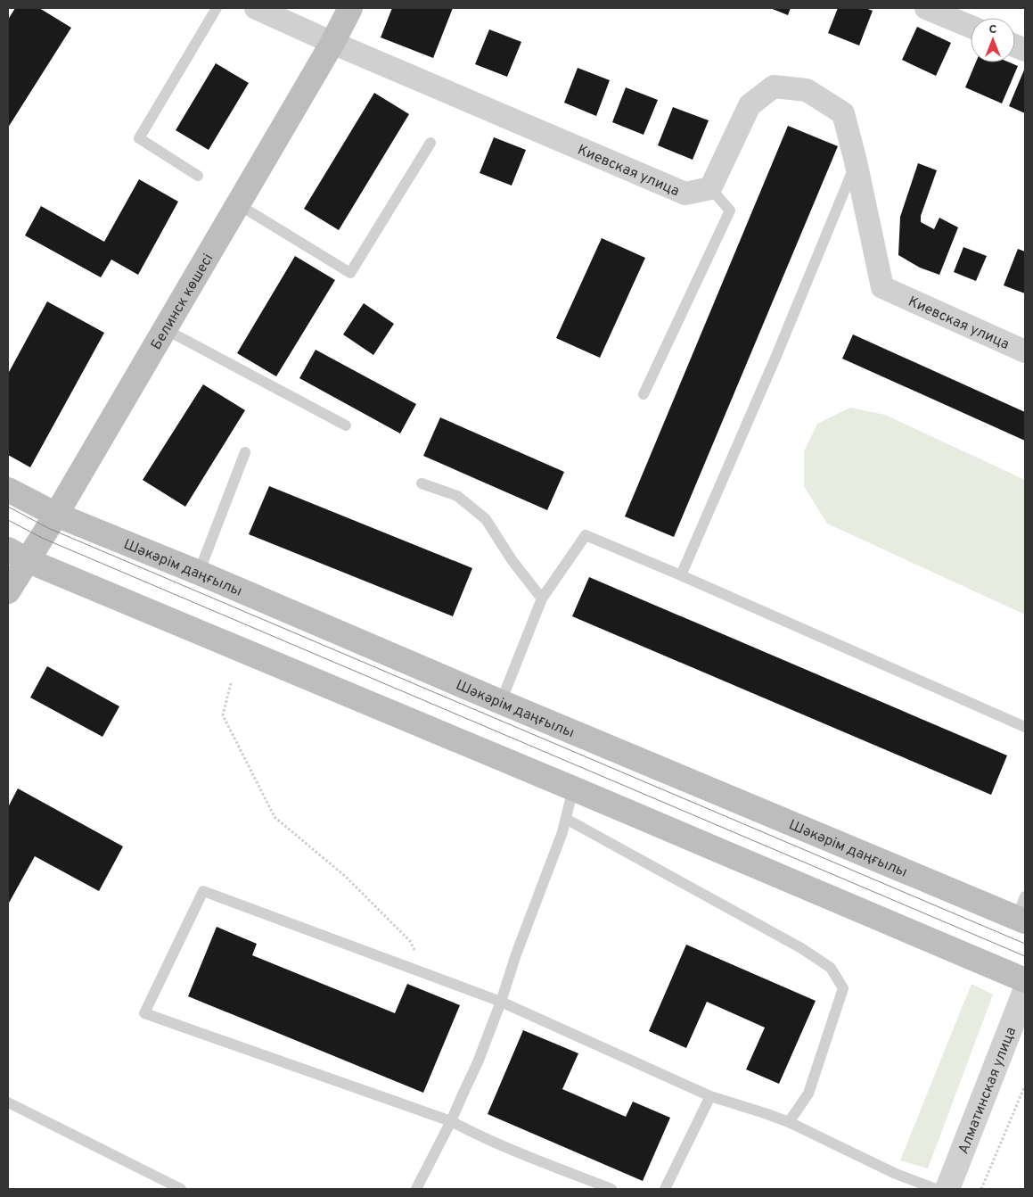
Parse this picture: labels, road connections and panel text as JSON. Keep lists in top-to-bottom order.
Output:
{
  "streets": {
    "main road": ["Белинск көшесі", "Шәкәрім даңғылы"],
    "street": ["Киевская улица", "Алматинская улица"]
  },
  "crossings": [
    ["Киевская улица", "Белинск көшесі"],
    ["Белинск көшесі", "Шәкәрім даңғылы"]
  ],
  "north": "top"
}
